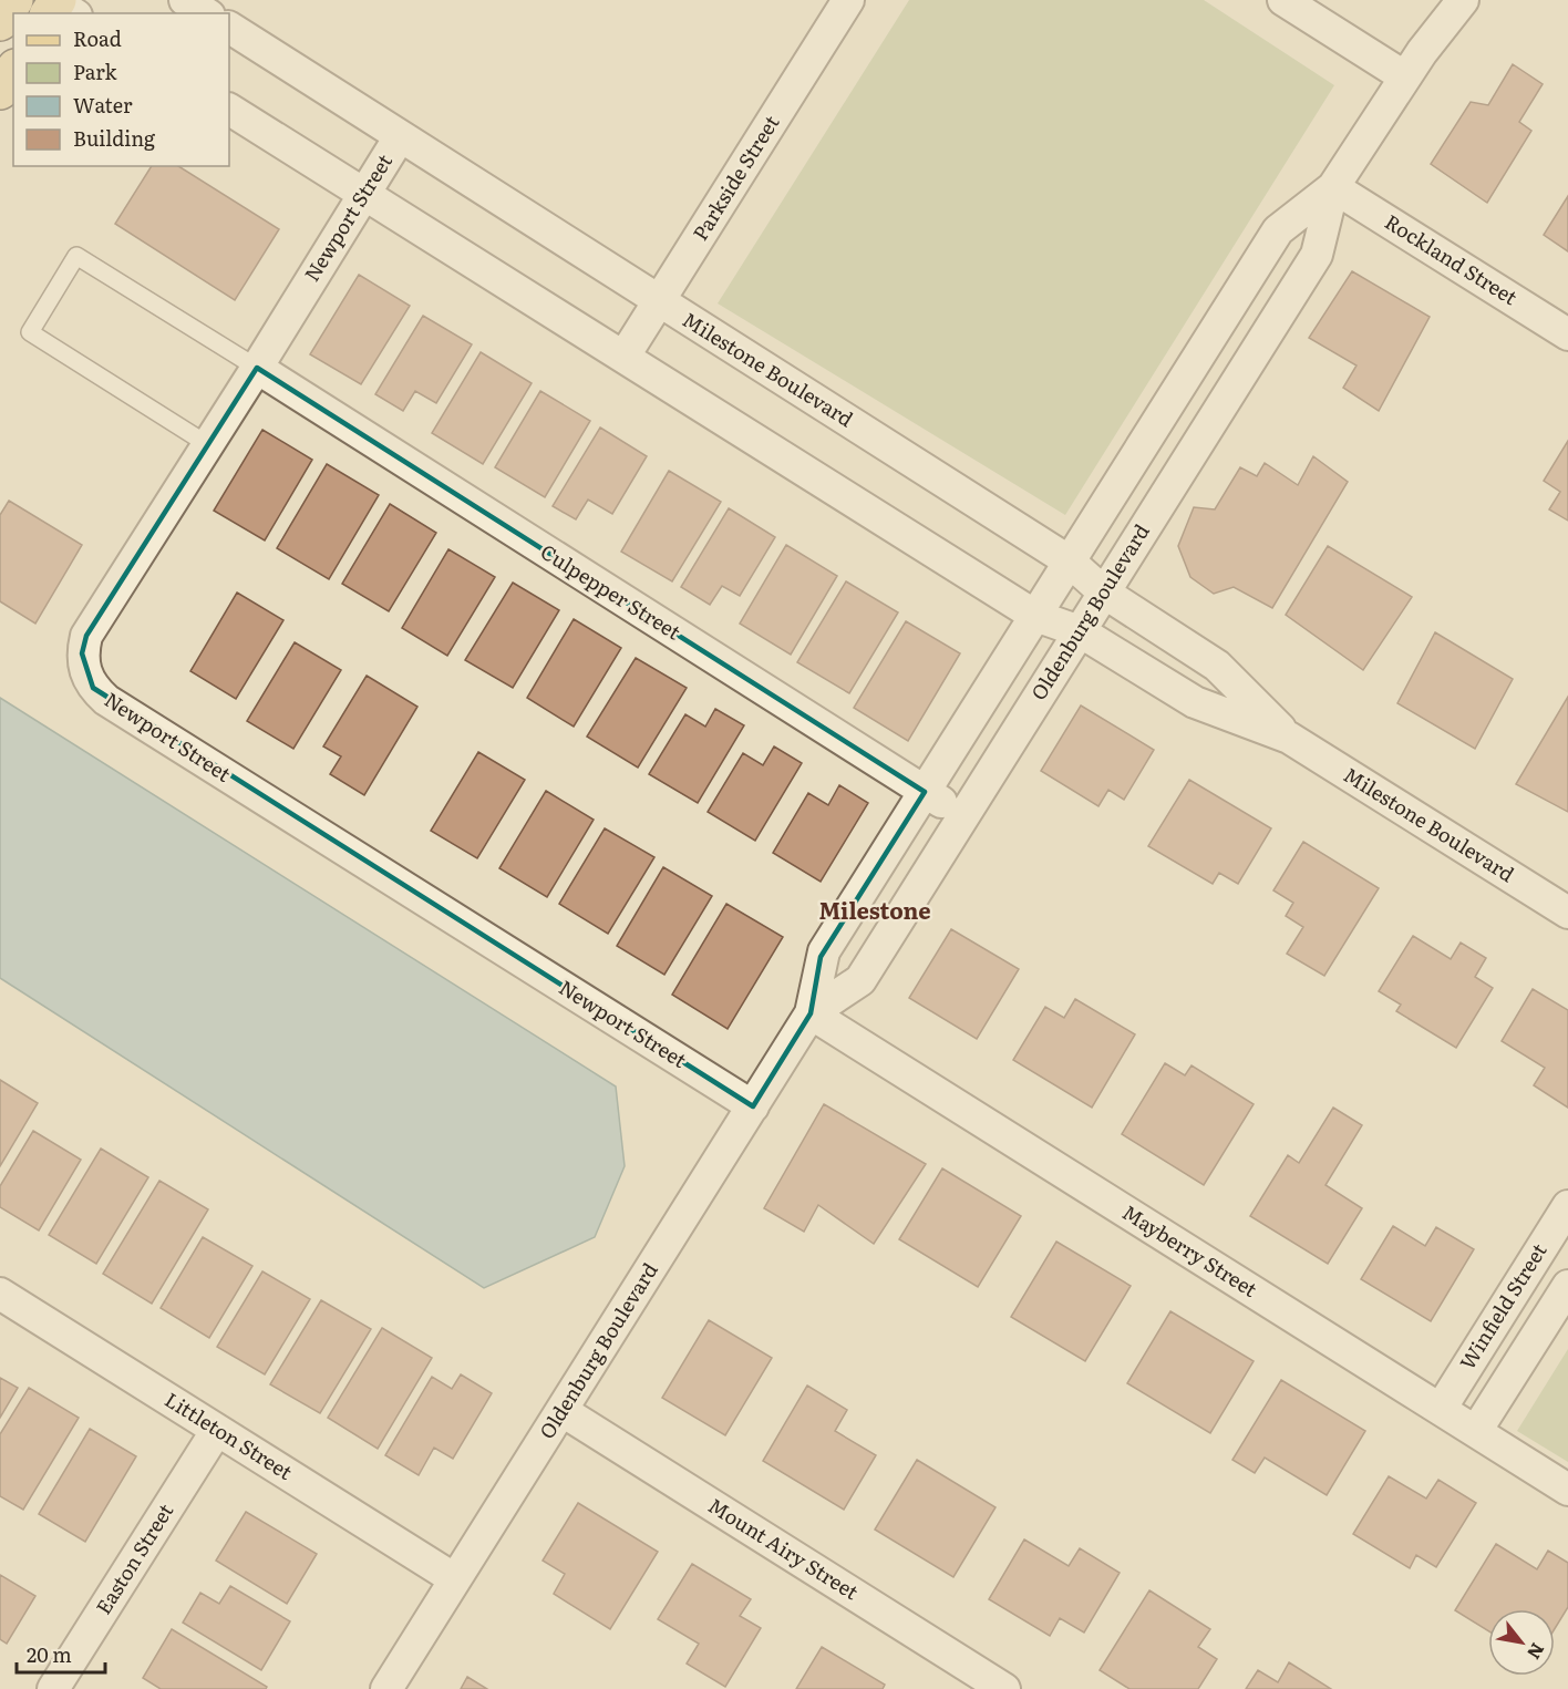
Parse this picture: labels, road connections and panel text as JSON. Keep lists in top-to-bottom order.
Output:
{
  "streets": {
    "street": [
      "Parkside Street",
      "Newport Street",
      "Rockland Street",
      "Milestone Boulevard",
      "Culpepper Street",
      "Oldenburg Boulevard",
      "Mayberry Street",
      "Winfield Street",
      "Littleton Street",
      "Mount Airy Street",
      "Easton Street"
    ]
  },
  "crossings": [
    ["Parkside Street", "Milestone Boulevard"],
    ["Newport Street", "Milestone Boulevard"],
    ["Newport Street", "Culpepper Street"],
    ["Newport Street", "Oldenburg Boulevard"],
    ["Rockland Street", "Oldenburg Boulevard"],
    ["Milestone Boulevard", "Oldenburg Boulevard"],
    ["Culpepper Street", "Oldenburg Boulevard"],
    ["Oldenburg Boulevard", "Mayberry Street"],
    ["Oldenburg Boulevard", "Littleton Street"],
    ["Oldenburg Boulevard", "Mount Airy Street"],
    ["Mayberry Street", "Winfield Street"],
    ["Littleton Street", "Easton Street"]
  ],
  "districts": ["Milestone"],
  "legend": [
    "Road",
    "Park",
    "Water",
    "Building"
  ],
  "scale_bar": "20 m",
  "north": "bottom right"
}
